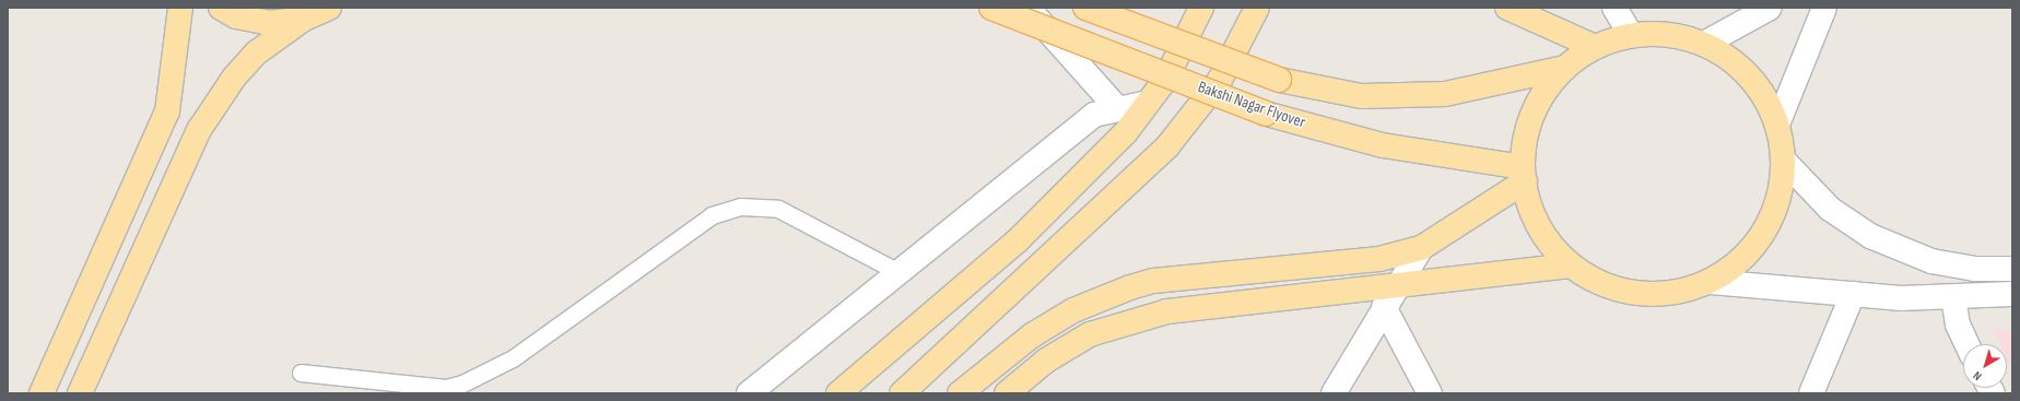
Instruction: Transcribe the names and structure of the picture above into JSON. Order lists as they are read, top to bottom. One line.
{"streets":{"main road":["Bakshi Nagar Flyover"]},"north":"bottom left"}
